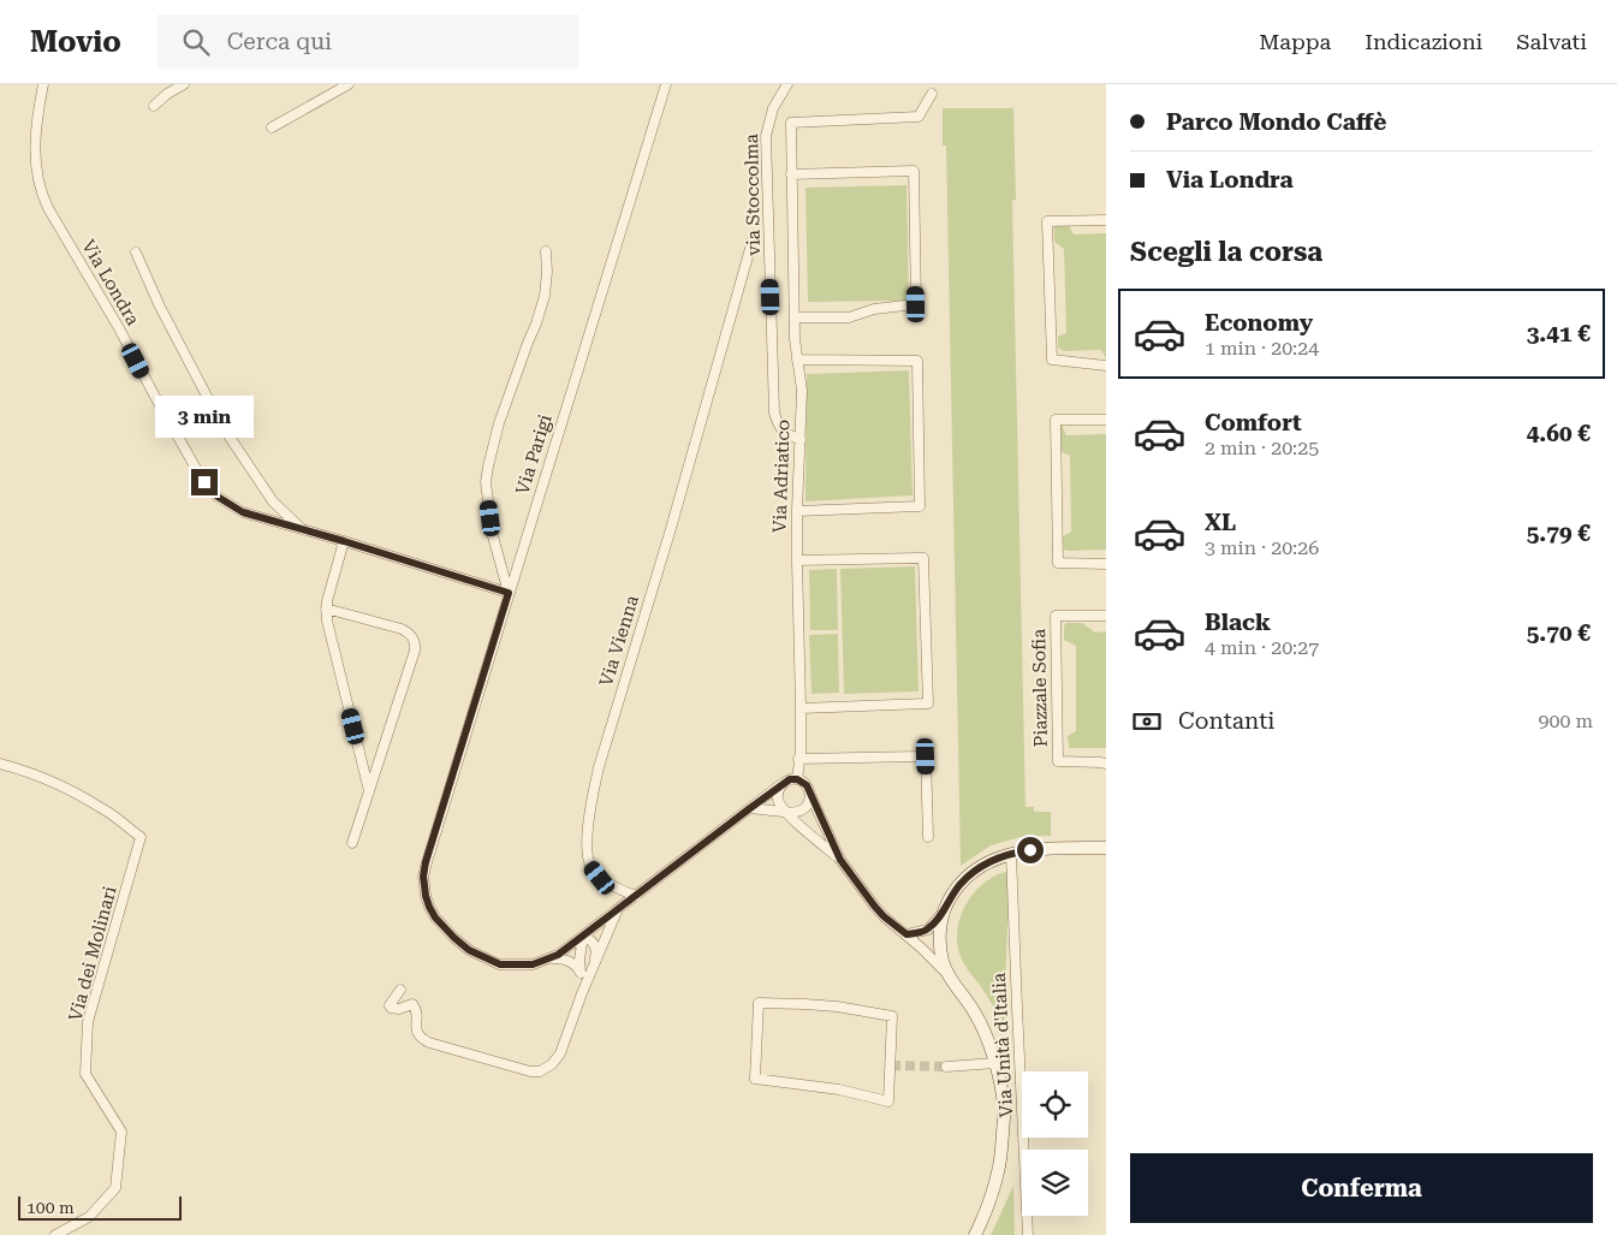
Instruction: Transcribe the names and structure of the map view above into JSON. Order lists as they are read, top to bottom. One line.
{"streets":{"street":["via Stoccolma","Via Londra","Via Parigi","Via Adriatico","Via Vienna","Piazzale Sofia","Via dei Molinari","Via Unità d'Italia"]},"crossings":[["via Stoccolma","Via Adriatico"],["Via Londra","Via Parigi"],["Via Parigi","Via Vienna"]],"scale_bar":"100 m","page":{"header":"Movio","search":"Cerca qui","nav":["Mappa","Indicazioni","Salvati"],"banner":["Parco Mondo Caffè","Via Londra"],"heading":"Scegli la corsa","list":[{"name":"Economy","note":"1 min · 20:24","value":"3.41 €"},{"name":"Comfort","note":"2 min · 20:25","value":"4.60 €"},{"name":"XL","note":"3 min · 20:26","value":"5.79 €"},{"name":"Black","note":"4 min · 20:27","value":"5.70 €"}],"bubble":"3 min","pay":["Contanti","900 m"],"buttons":"Conferma","scale":"100 m"}}
